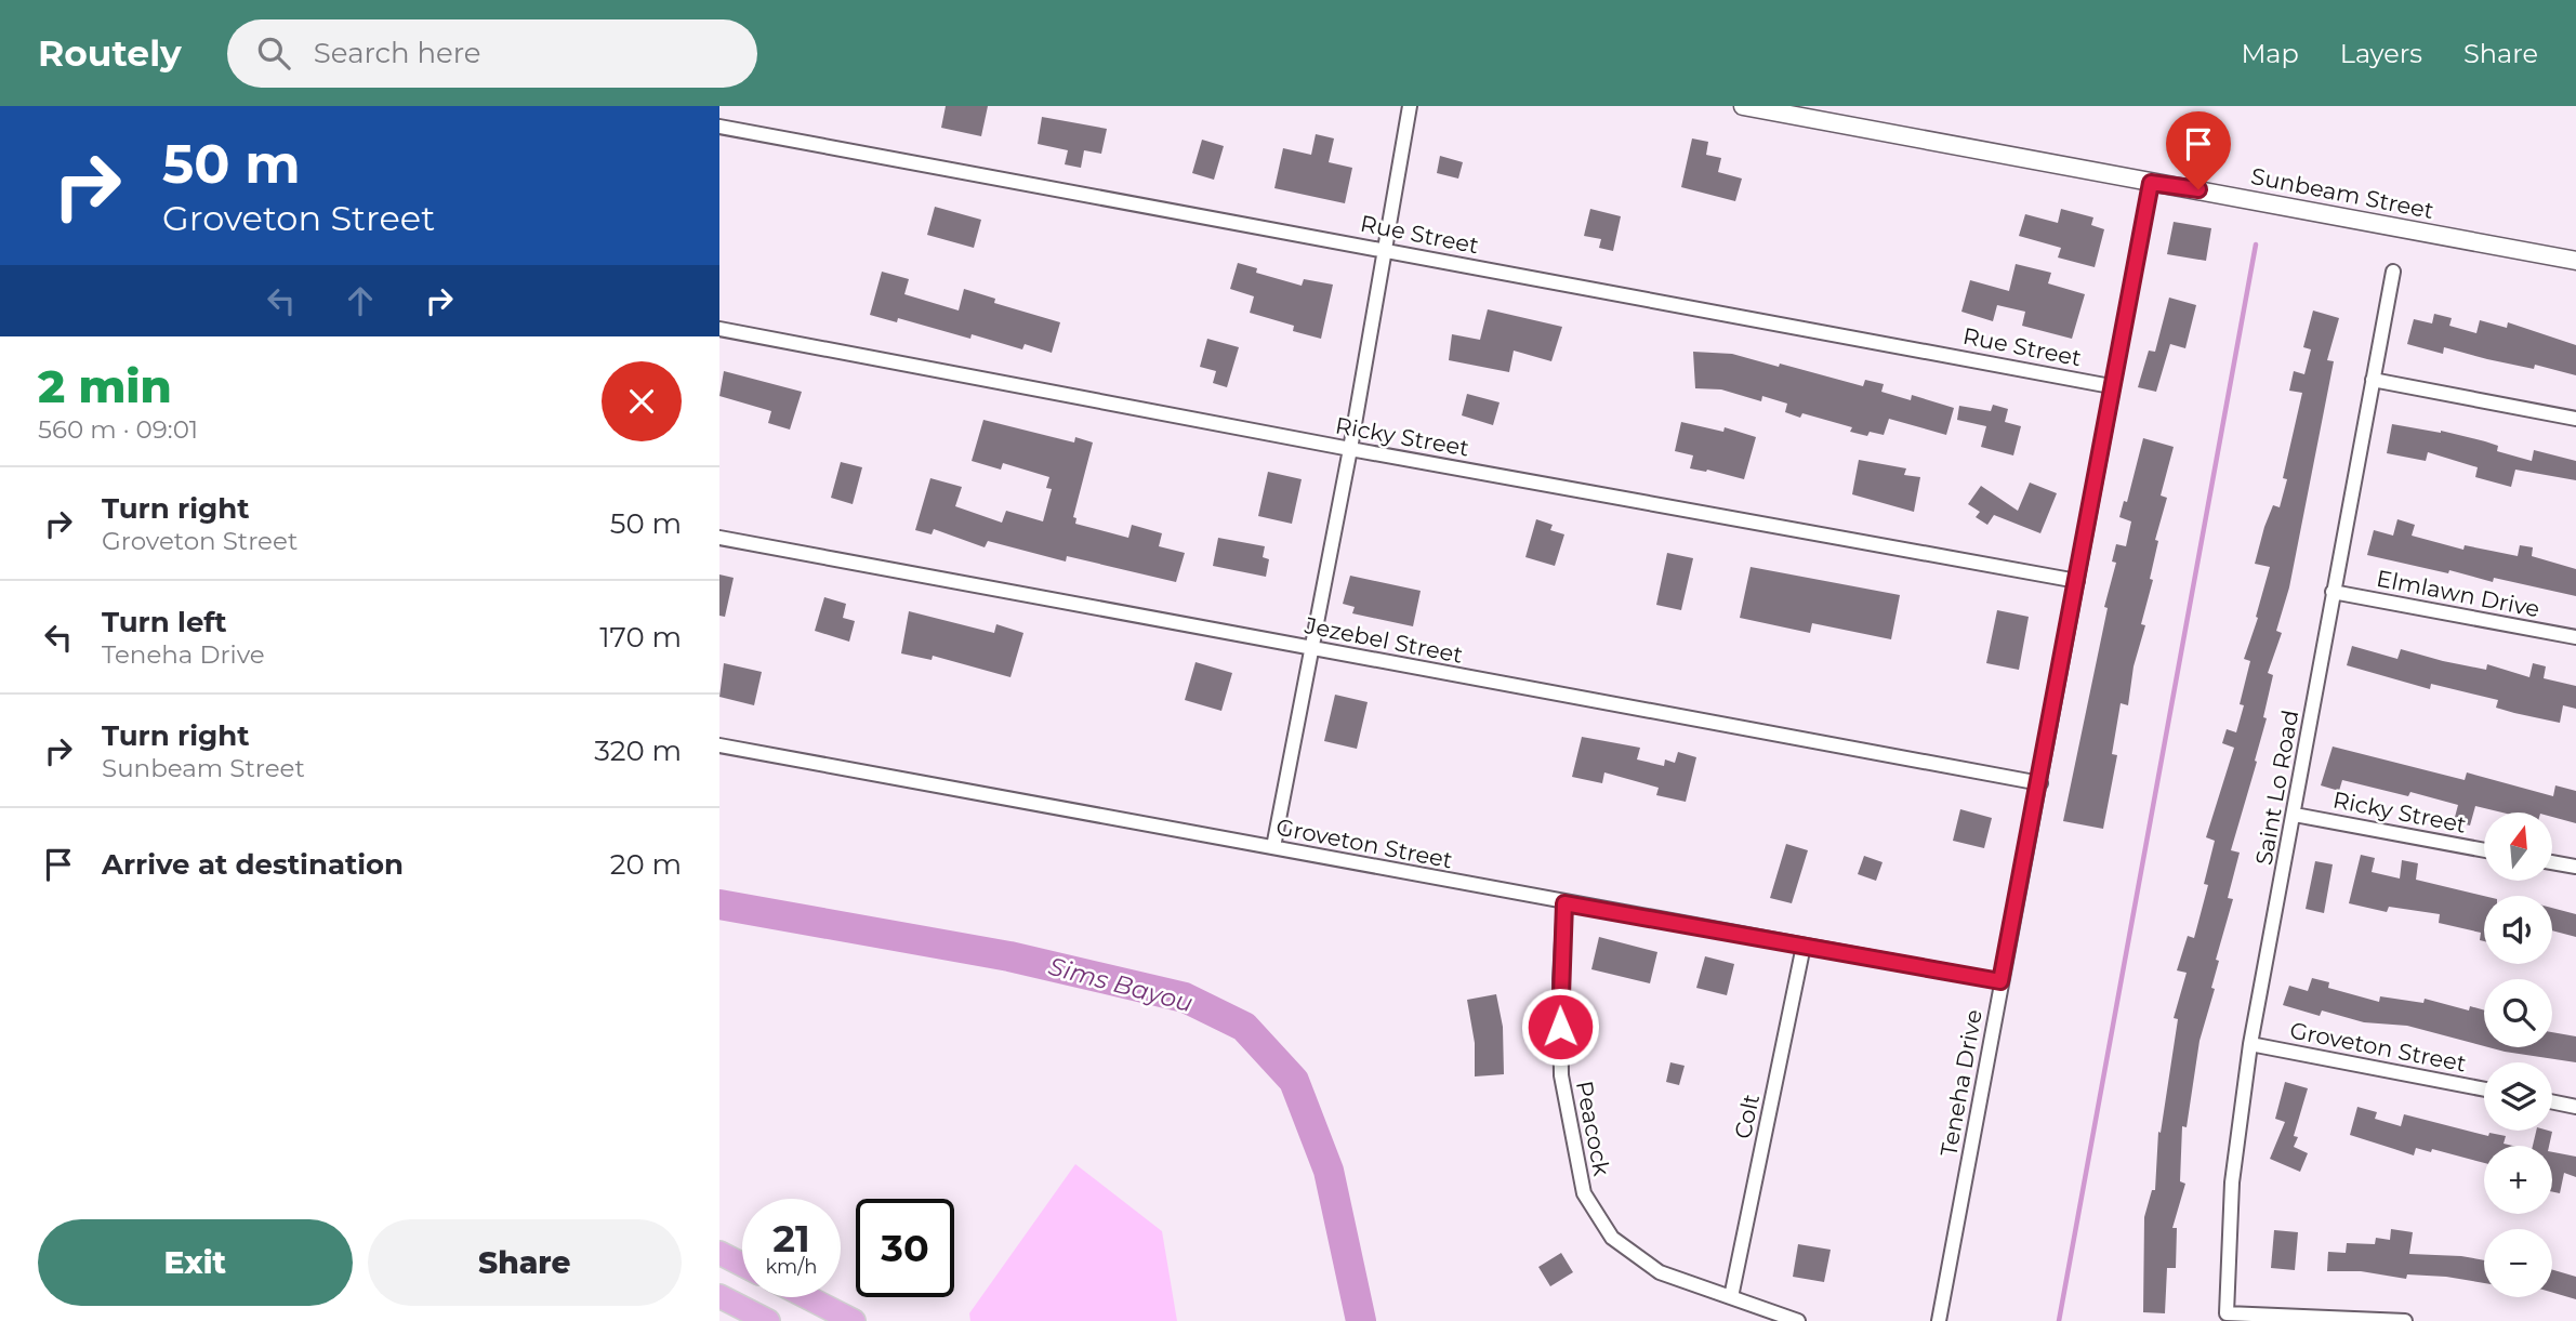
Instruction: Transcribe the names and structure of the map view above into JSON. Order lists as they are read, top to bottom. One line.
{"streets":{"street":["Sunbeam Street","Rue Street","Ricky Street","Elmlawn Drive","Jezebel Street","Saint Lo Road","Groveton Street","Teneha Drive","Colt","Peacock"]},"crossings":[["Sunbeam Street","Teneha Drive"],["Rue Street","Teneha Drive"],["Ricky Street","Saint Lo Road"],["Ricky Street","Teneha Drive"],["Elmlawn Drive","Saint Lo Road"],["Jezebel Street","Teneha Drive"],["Saint Lo Road","Groveton Street"],["Groveton Street","Teneha Drive"],["Groveton Street","Colt"],["Groveton Street","Peacock"],["Colt","Peacock"]],"water":["Sims Bayou"],"north":"top","page":{"header":"Routely","search":"Search here","nav":["Map","Layers","Share"],"turn":["50 m","Groveton Street"],"heading":["2 min","560 m · 09:01"],"list":[{"name":"Turn right","note":"Groveton Street","value":"50 m"},{"name":"Turn left","note":"Teneha Drive","value":"170 m"},{"name":"Turn right","note":"Sunbeam Street","value":"320 m"},{"name":"Arrive at destination","value":"20 m"}],"map_buttons":["+","−"],"speed":"21 km/h","limit":"30","buttons":["Exit","Share"]}}
